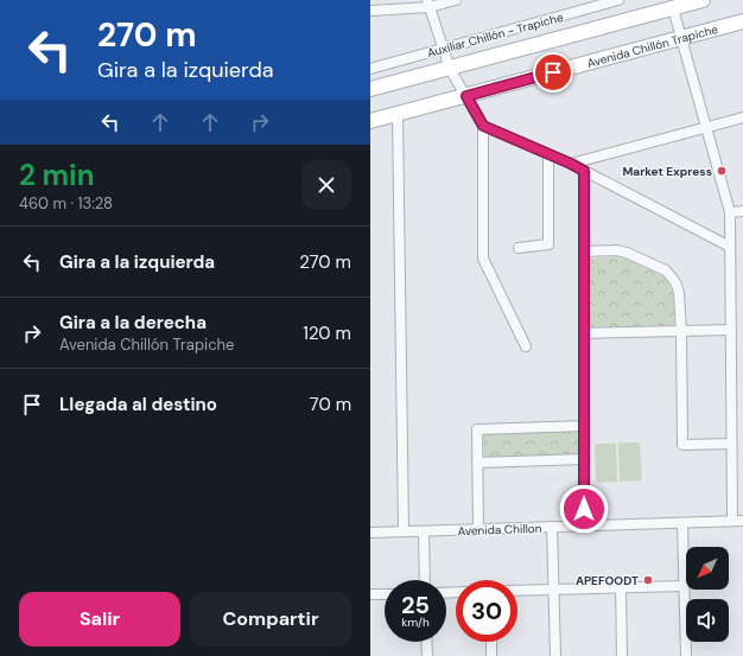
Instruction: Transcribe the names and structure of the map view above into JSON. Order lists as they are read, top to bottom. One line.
{"streets":{"main road":["Avenida Chillón Trapiche"],"street":["Auxiliar Chillón - Trapiche","Avenida Chillon"]},"places":["Market Express","APEFOODT"],"north":"bottom left","page":{"turn":["270 m","Gira a la izquierda"],"heading":["2 min","460 m · 13:28"],"list":[{"name":"Gira a la izquierda","value":"270 m"},{"name":"Gira a la derecha","note":"Avenida Chillón Trapiche","value":"120 m"},{"name":"Llegada al destino","value":"70 m"}],"speed":"25 km/h","limit":"30","buttons":["Salir","Compartir"]}}
